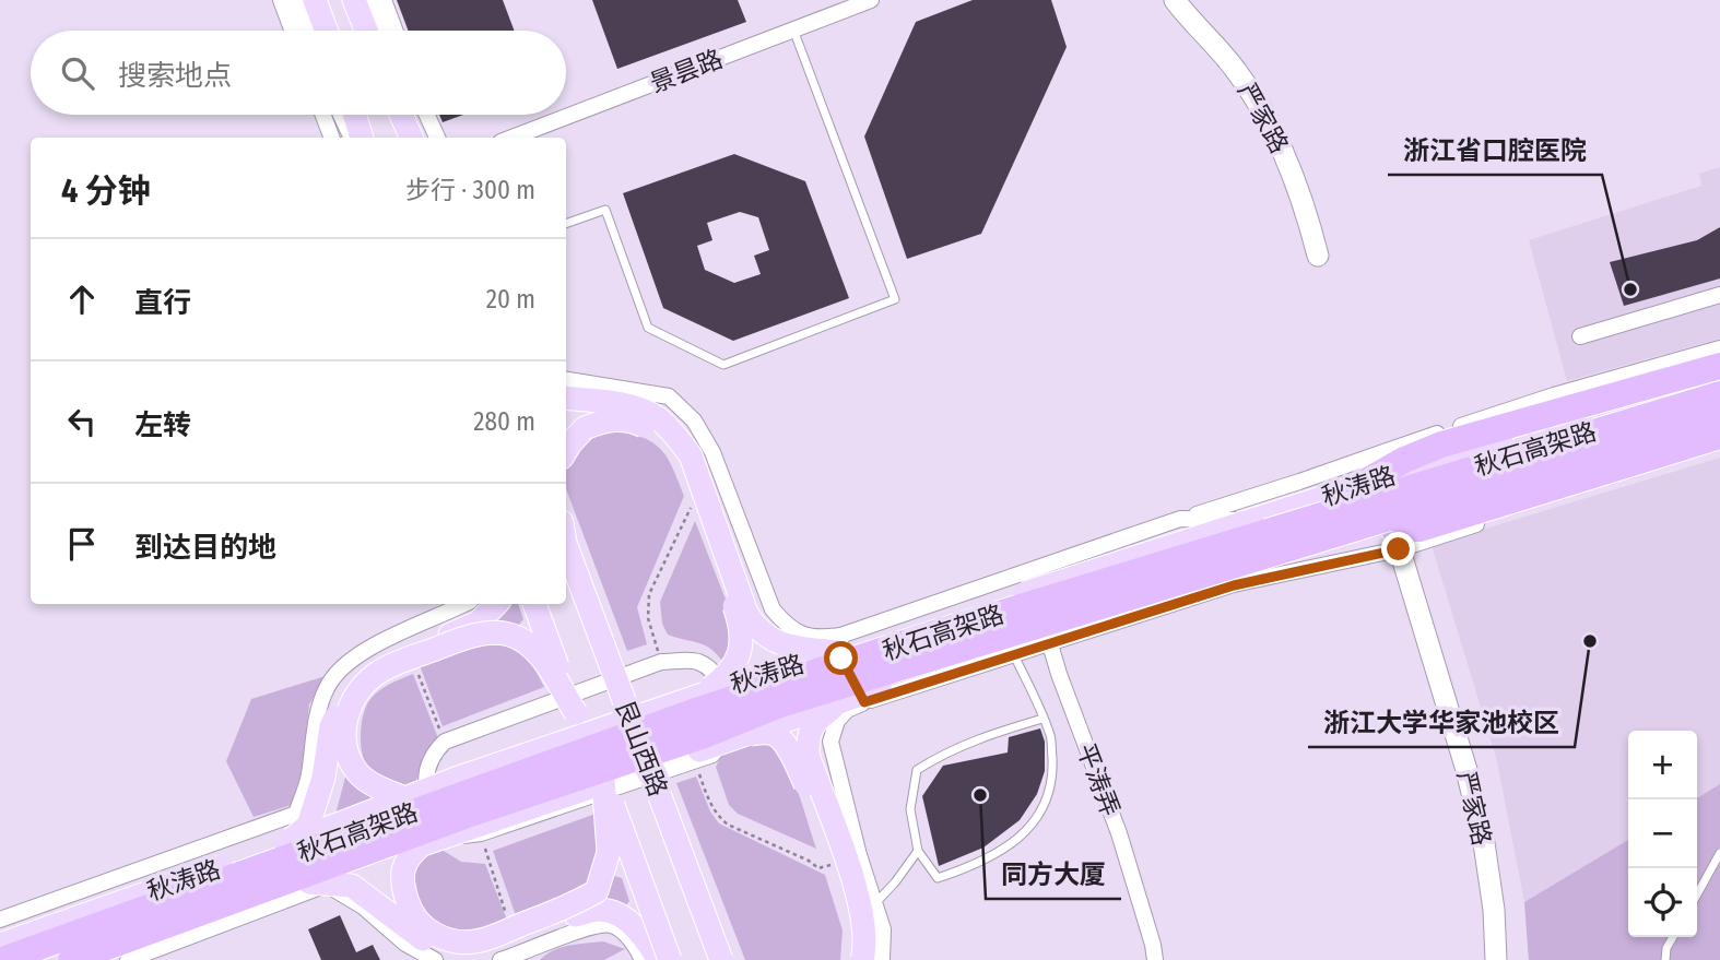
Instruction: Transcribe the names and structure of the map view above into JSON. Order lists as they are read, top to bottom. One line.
{"streets":{"highway":["秋石高架路"],"main road":["秋涛路","艮山西路"],"street":["景昙路","严家路","平涛弄"]},"crossings":[["严家路","秋涛路"]],"places":["浙江省口腔医院","浙江大学华家池校区","同方大厦"],"page":{"search":"搜索地点","heading":["4 分钟","步行 · 300 m"],"list":[["直行","20 m"],["左转","280 m"],"到达目的地"],"map_buttons":["+","−"]}}
